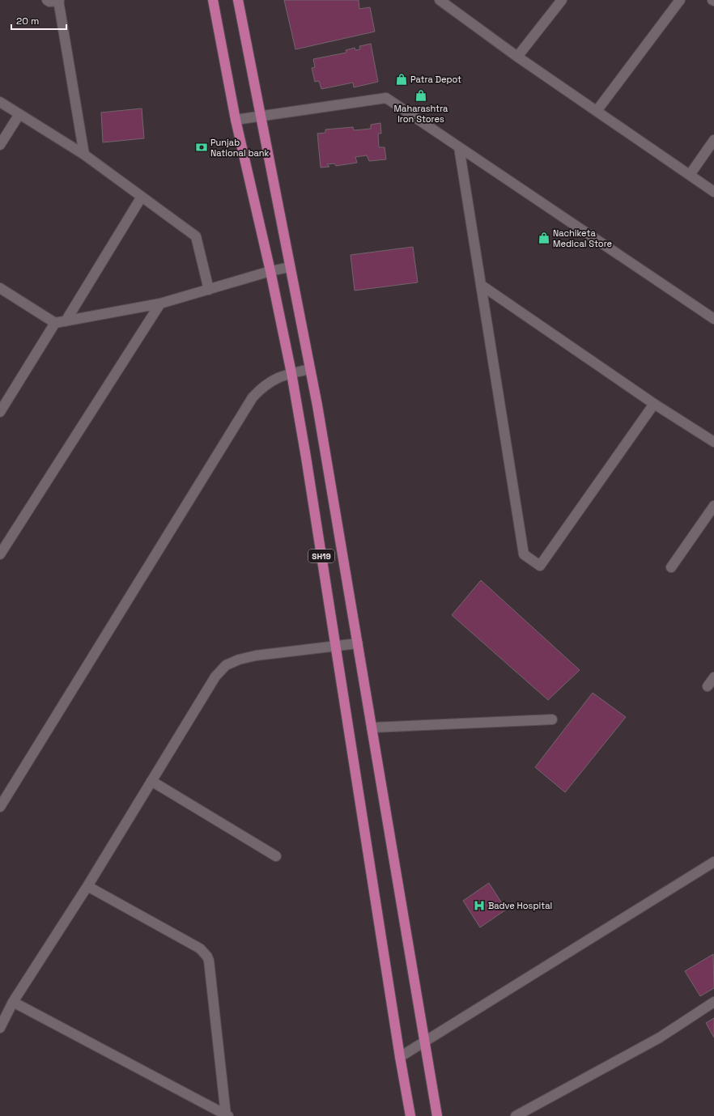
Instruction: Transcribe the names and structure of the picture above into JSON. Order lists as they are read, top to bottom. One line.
{"streets":{"main road":["SH19"]},"places":{"shop":["Patra Depot","Maharashtra Iron Stores","Nachiketa Medical Store"],"bank":["Punjab National bank"],"hospital":["Badve Hospital"]},"scale_bar":"20 m"}
